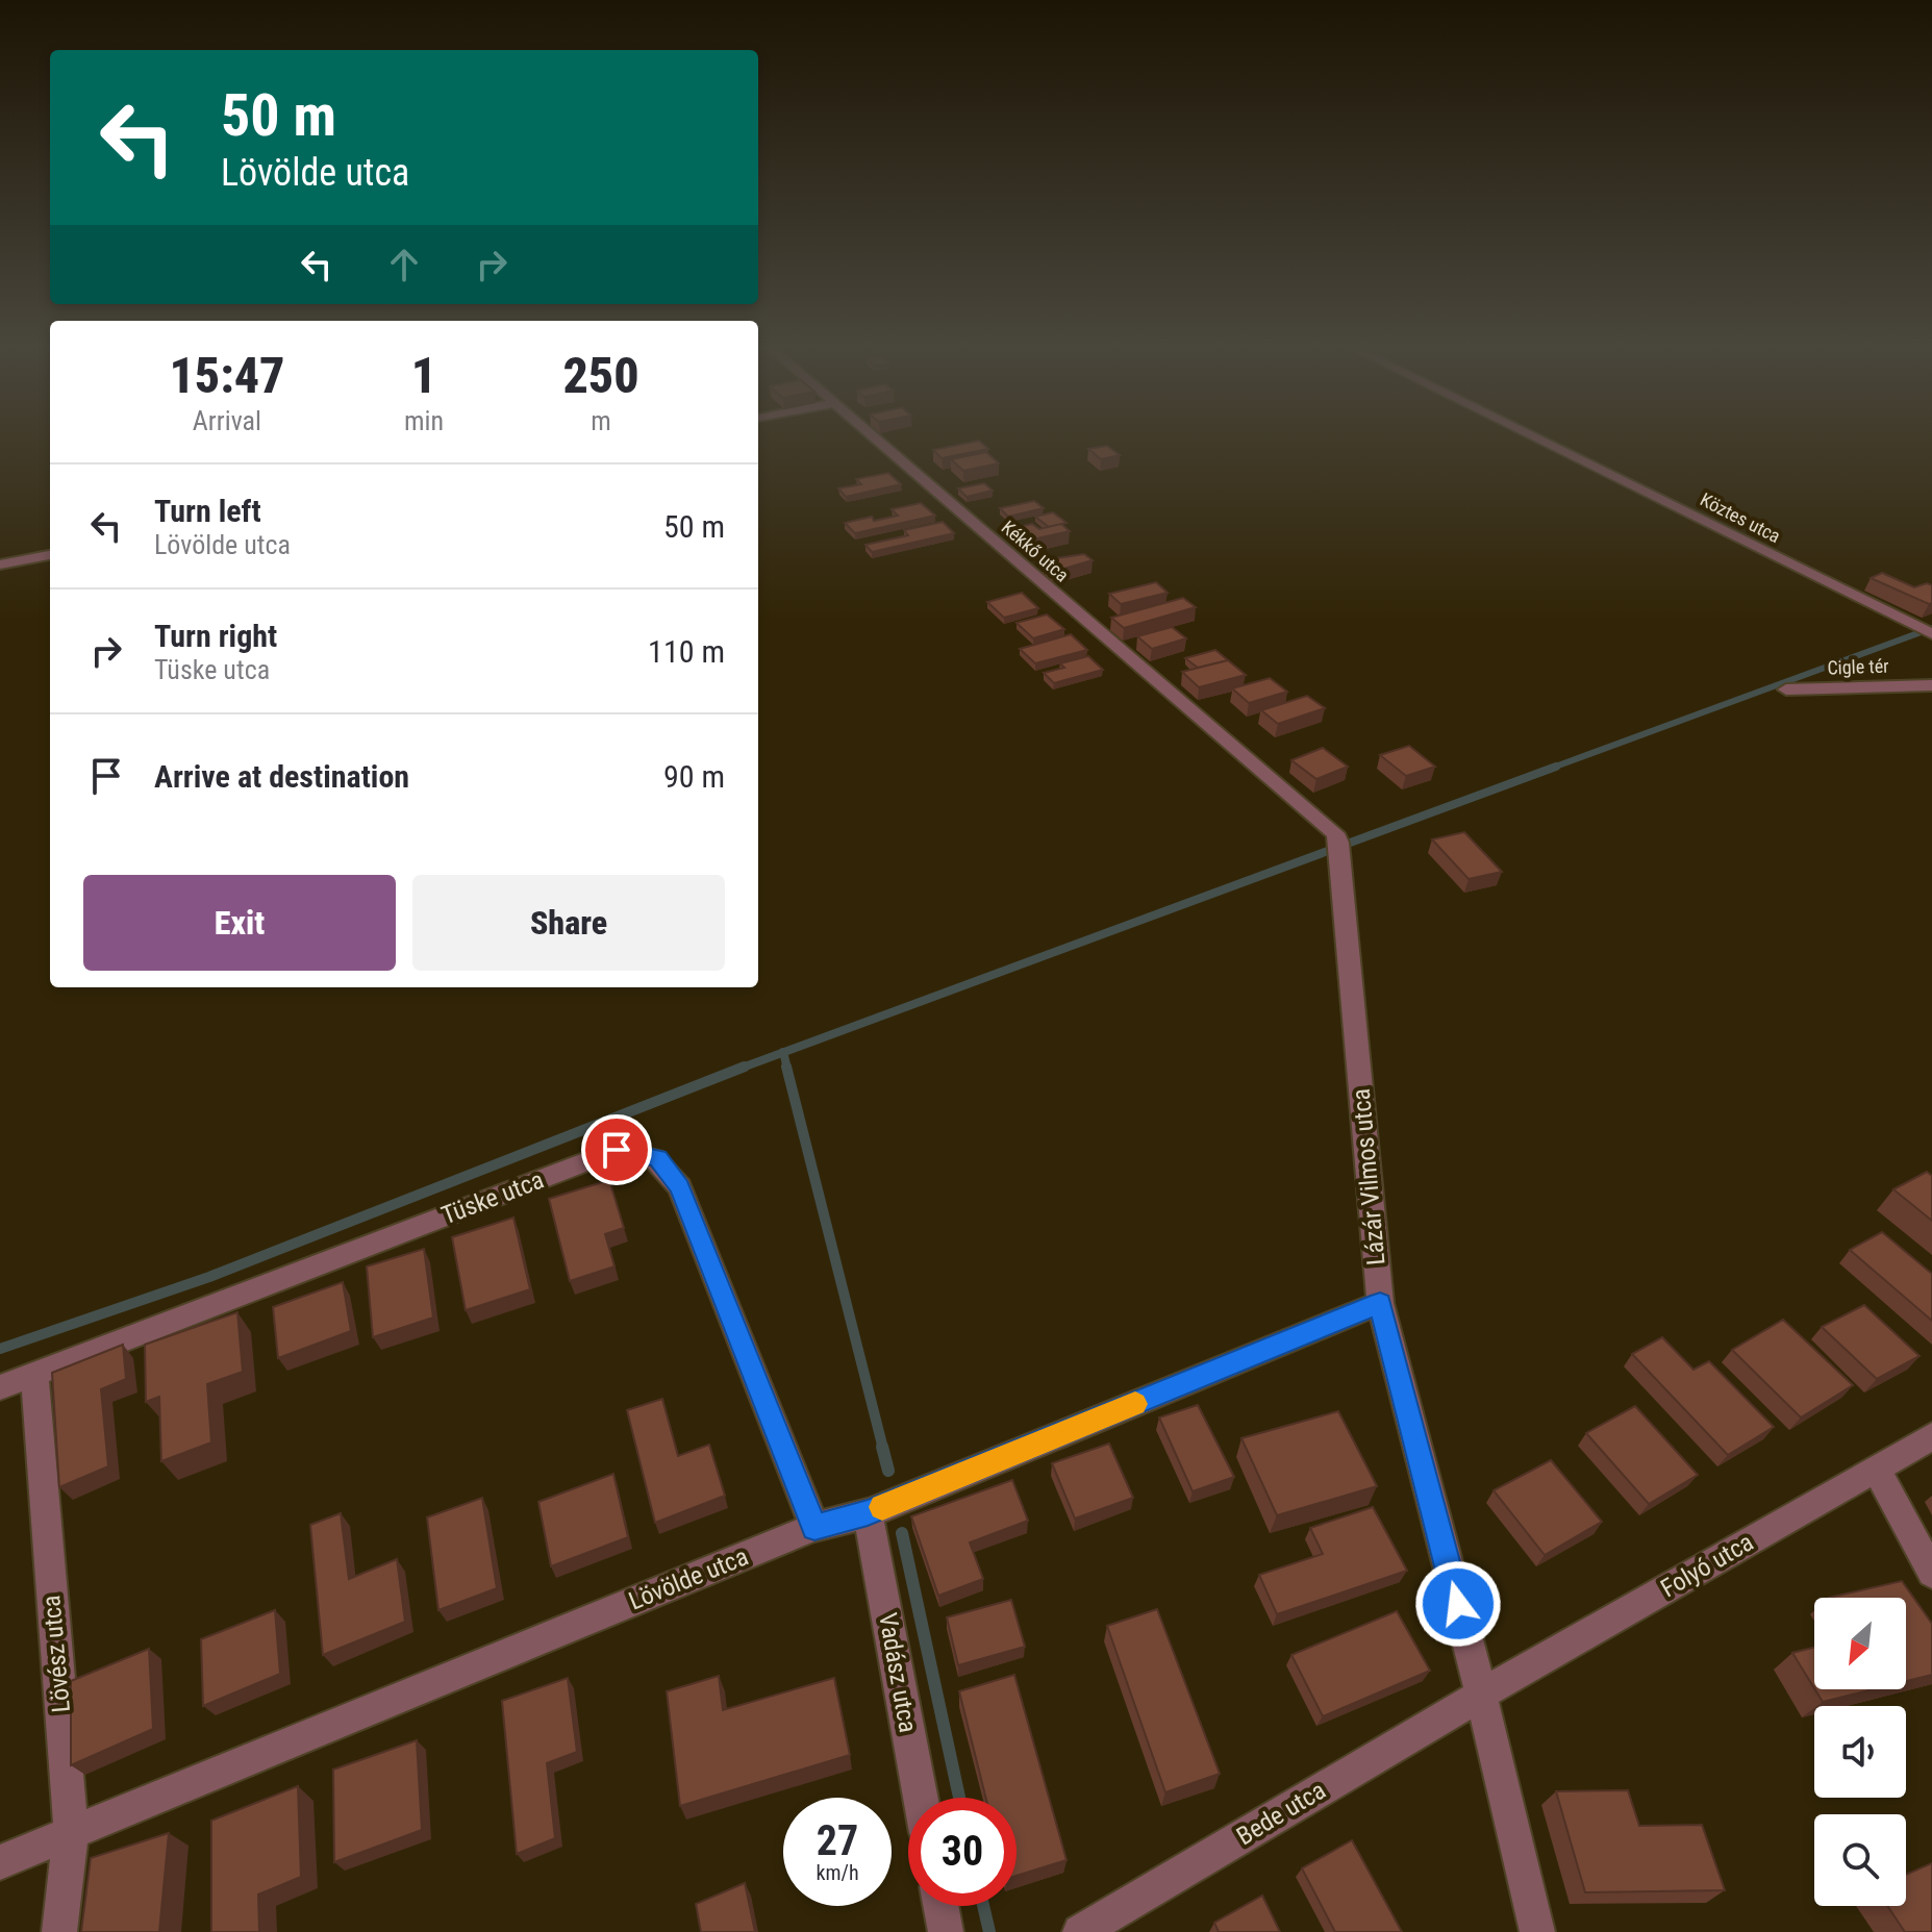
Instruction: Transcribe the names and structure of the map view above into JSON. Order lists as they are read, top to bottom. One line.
{"streets":{"street":["Köztes utca","Kékkő utca","Cigle tér","Lázár Vilmos utca","Tüske utca","Folyó utca","Lövölde utca","Lövész utca","Vadász utca","Bede utca"]},"crossings":[["Kékkő utca","Lázár Vilmos utca"],["Lázár Vilmos utca","Folyó utca"],["Lázár Vilmos utca","Lövölde utca"],["Lázár Vilmos utca","Bede utca"],["Tüske utca","Lövölde utca"],["Tüske utca","Lövész utca"],["Folyó utca","Bede utca"],["Lövölde utca","Lövész utca"],["Lövölde utca","Vadász utca"]],"north":"bottom left","page":{"turn":["50 m","Lövölde utca"],"eta":["15:47","Arrival","1","min","250","m"],"list":[{"name":"Turn left","note":"Lövölde utca","value":"50 m"},{"name":"Turn right","note":"Tüske utca","value":"110 m"},{"name":"Arrive at destination","value":"90 m"}],"buttons":["Exit","Share"],"speed":"27 km/h","limit":"30"}}
